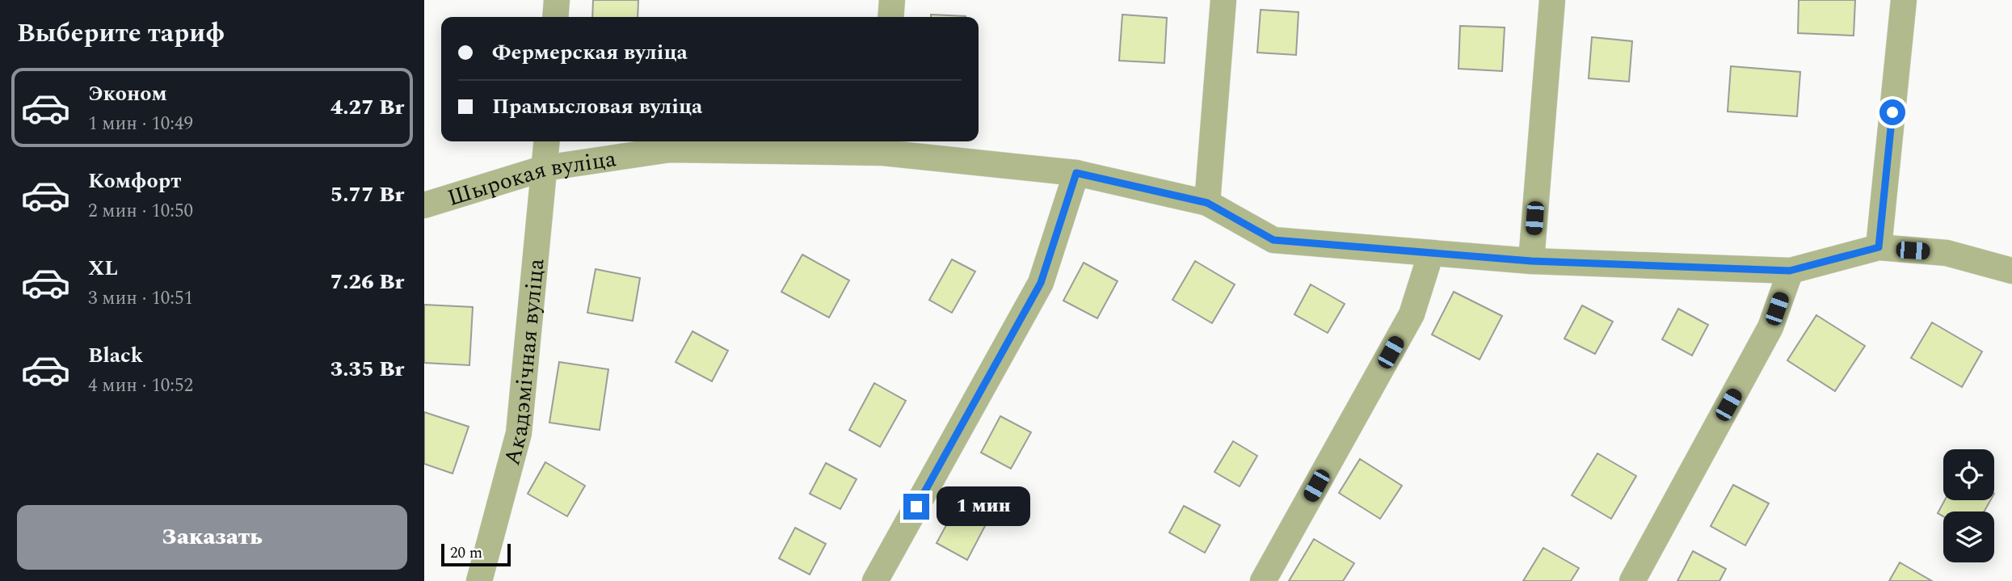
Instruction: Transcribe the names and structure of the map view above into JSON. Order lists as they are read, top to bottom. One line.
{"streets":{"street":["Шырокая вуліца","Акадэмічная вуліца"]},"crossings":[["Шырокая вуліца","Акадэмічная вуліца"]],"scale_bar":"20 m","page":{"heading":"Выберите тариф","banner":["Фермерская вуліца","Прамысловая вуліца"],"list":[{"name":"Эконом","note":"1 мин · 10:49","value":"4.27 Br"},{"name":"Комфорт","note":"2 мин · 10:50","value":"5.77 Br"},{"name":"XL","note":"3 мин · 10:51","value":"7.26 Br"},{"name":"Black","note":"4 мин · 10:52","value":"3.35 Br"}],"bubble":"1 мин","buttons":"Заказать","scale":"20 m"}}
